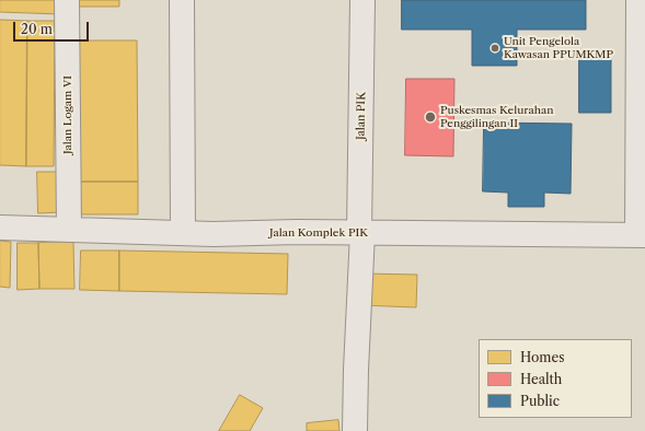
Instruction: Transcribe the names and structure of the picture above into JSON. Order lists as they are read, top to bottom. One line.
{"streets":{"street":["Jalan Logam VI","Jalan PIK","Jalan Komplek PIK"]},"crossings":[["Jalan Logam VI","Jalan Komplek PIK"],["Jalan PIK","Jalan Komplek PIK"]],"places":["Unit Pengelola Kawasan PPUMKMP","Puskesmas Kelurahan Penggilingan II"],"legend":["Homes","Health","Public"],"scale_bar":"20 m"}
